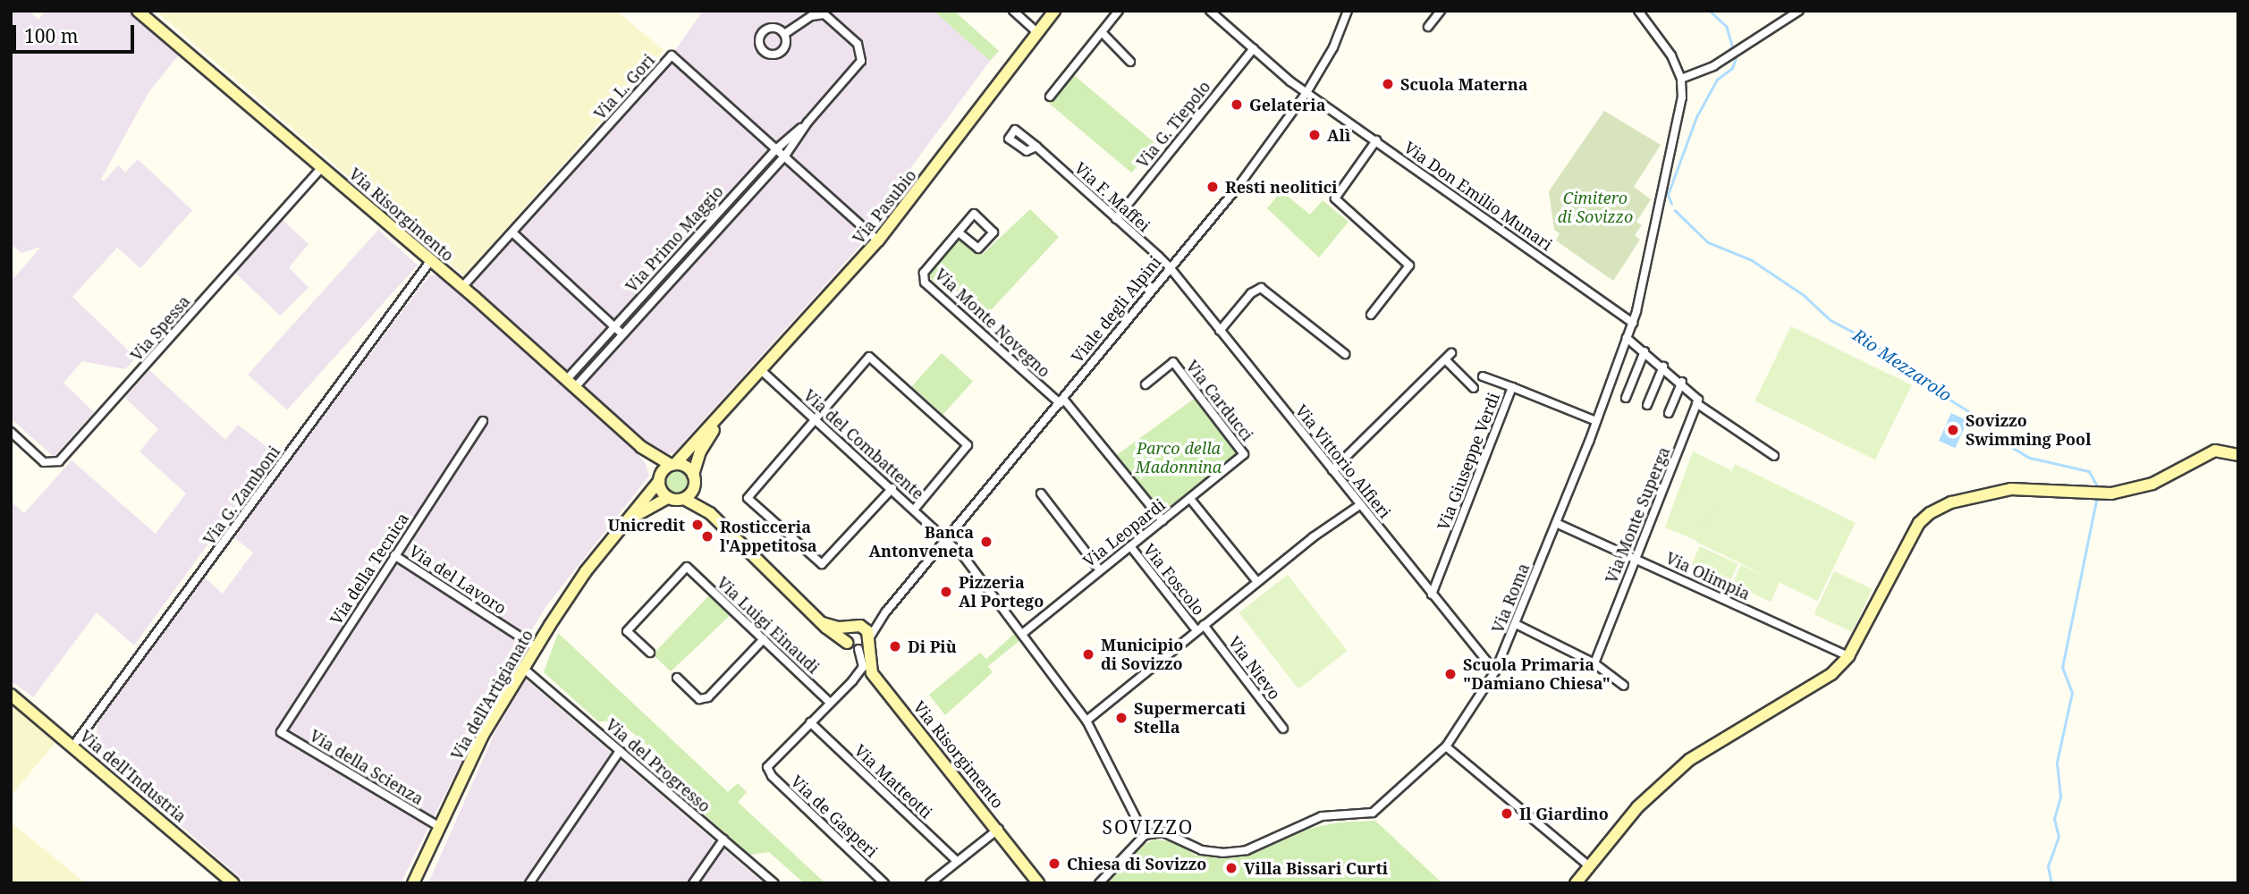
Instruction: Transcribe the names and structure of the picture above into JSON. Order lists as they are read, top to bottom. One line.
{"streets":{"street":["Via L. Gori","Via G. Tiepolo","Via Don Emilio Munari","Via F. Maffei","Via Pasubio","Via Risorgimento","Via Primo Maggio","Viale degli Alpini","Via Monte Novegno","Via Spessa","Via Carducci","Via del Combattente","Via Vittorio Alfieri","Via Giuseppe Verdi","Via G. Zamboni","Via Monte Superga","Via Leopardi","Via della Tecnica","Via Olimpia","Via del Lavoro","Via Foscolo","Via Roma","Via Luigi Einaudi","Via Nievo","Via dell'Artigianato","Via del Progresso","Via della Scienza","Via dell'Industria","Via Matteotti","Via de Gasperi"]},"crossings":[["Via L. Gori","Via Pasubio"],["Via L. Gori","Via Risorgimento"],["Via L. Gori","Via Primo Maggio"],["Via G. Tiepolo","Via Don Emilio Munari"],["Via G. Tiepolo","Via F. Maffei"],["Via Don Emilio Munari","Viale degli Alpini"],["Via Don Emilio Munari","Via Roma"],["Via F. Maffei","Viale degli Alpini"],["Via F. Maffei","Via Vittorio Alfieri"],["Via Pasubio","Via del Combattente"],["Via Pasubio","Via dell'Artigianato"],["Via Risorgimento","Via Primo Maggio"],["Via Risorgimento","Viale degli Alpini"],["Via Risorgimento","Via Spessa"],["Via Risorgimento","Via G. Zamboni"],["Viale degli Alpini","Via Monte Novegno"],["Viale degli Alpini","Via del Combattente"],["Viale degli Alpini","Via Vittorio Alfieri"],["Via Monte Novegno","Via Leopardi"],["Via Carducci","Via Leopardi"],["Via del Combattente","Via Leopardi"],["Via del Combattente","Via Roma"],["Via Vittorio Alfieri","Via Giuseppe Verdi"],["Via Vittorio Alfieri","Via Roma"],["Via Giuseppe Verdi","Via Roma"],["Via G. Zamboni","Via dell'Industria"],["Via Monte Superga","Via Olimpia"],["Via Leopardi","Via Foscolo"],["Via della Tecnica","Via del Lavoro"],["Via della Tecnica","Via della Scienza"],["Via Olimpia","Via Roma"],["Via del Lavoro","Via dell'Artigianato"],["Via dell'Artigianato","Via del Progresso"],["Via dell'Artigianato","Via della Scienza"],["Via Matteotti","Via de Gasperi"]],"districts":["SOVIZZO"],"water":["Rio Mezzarolo"],"parks":["Cimitero di Sovizzo","Parco della Madonnina"],"places":["Scuola Materna","Gelateria","Alì","Resti neolitici","Sovizzo Swimming Pool","Unicredit","Rosticceria l'Appetitosa","Banca Antonveneta","Pizzeria Al Portego","Di Più","Municipio di Sovizzo","Scuola Primaria \"Damiano Chiesa\"","Supermercati Stella","Il Giardino","Chiesa di Sovizzo","Villa Bissari Curti"],"scale_bar":"100 m"}
